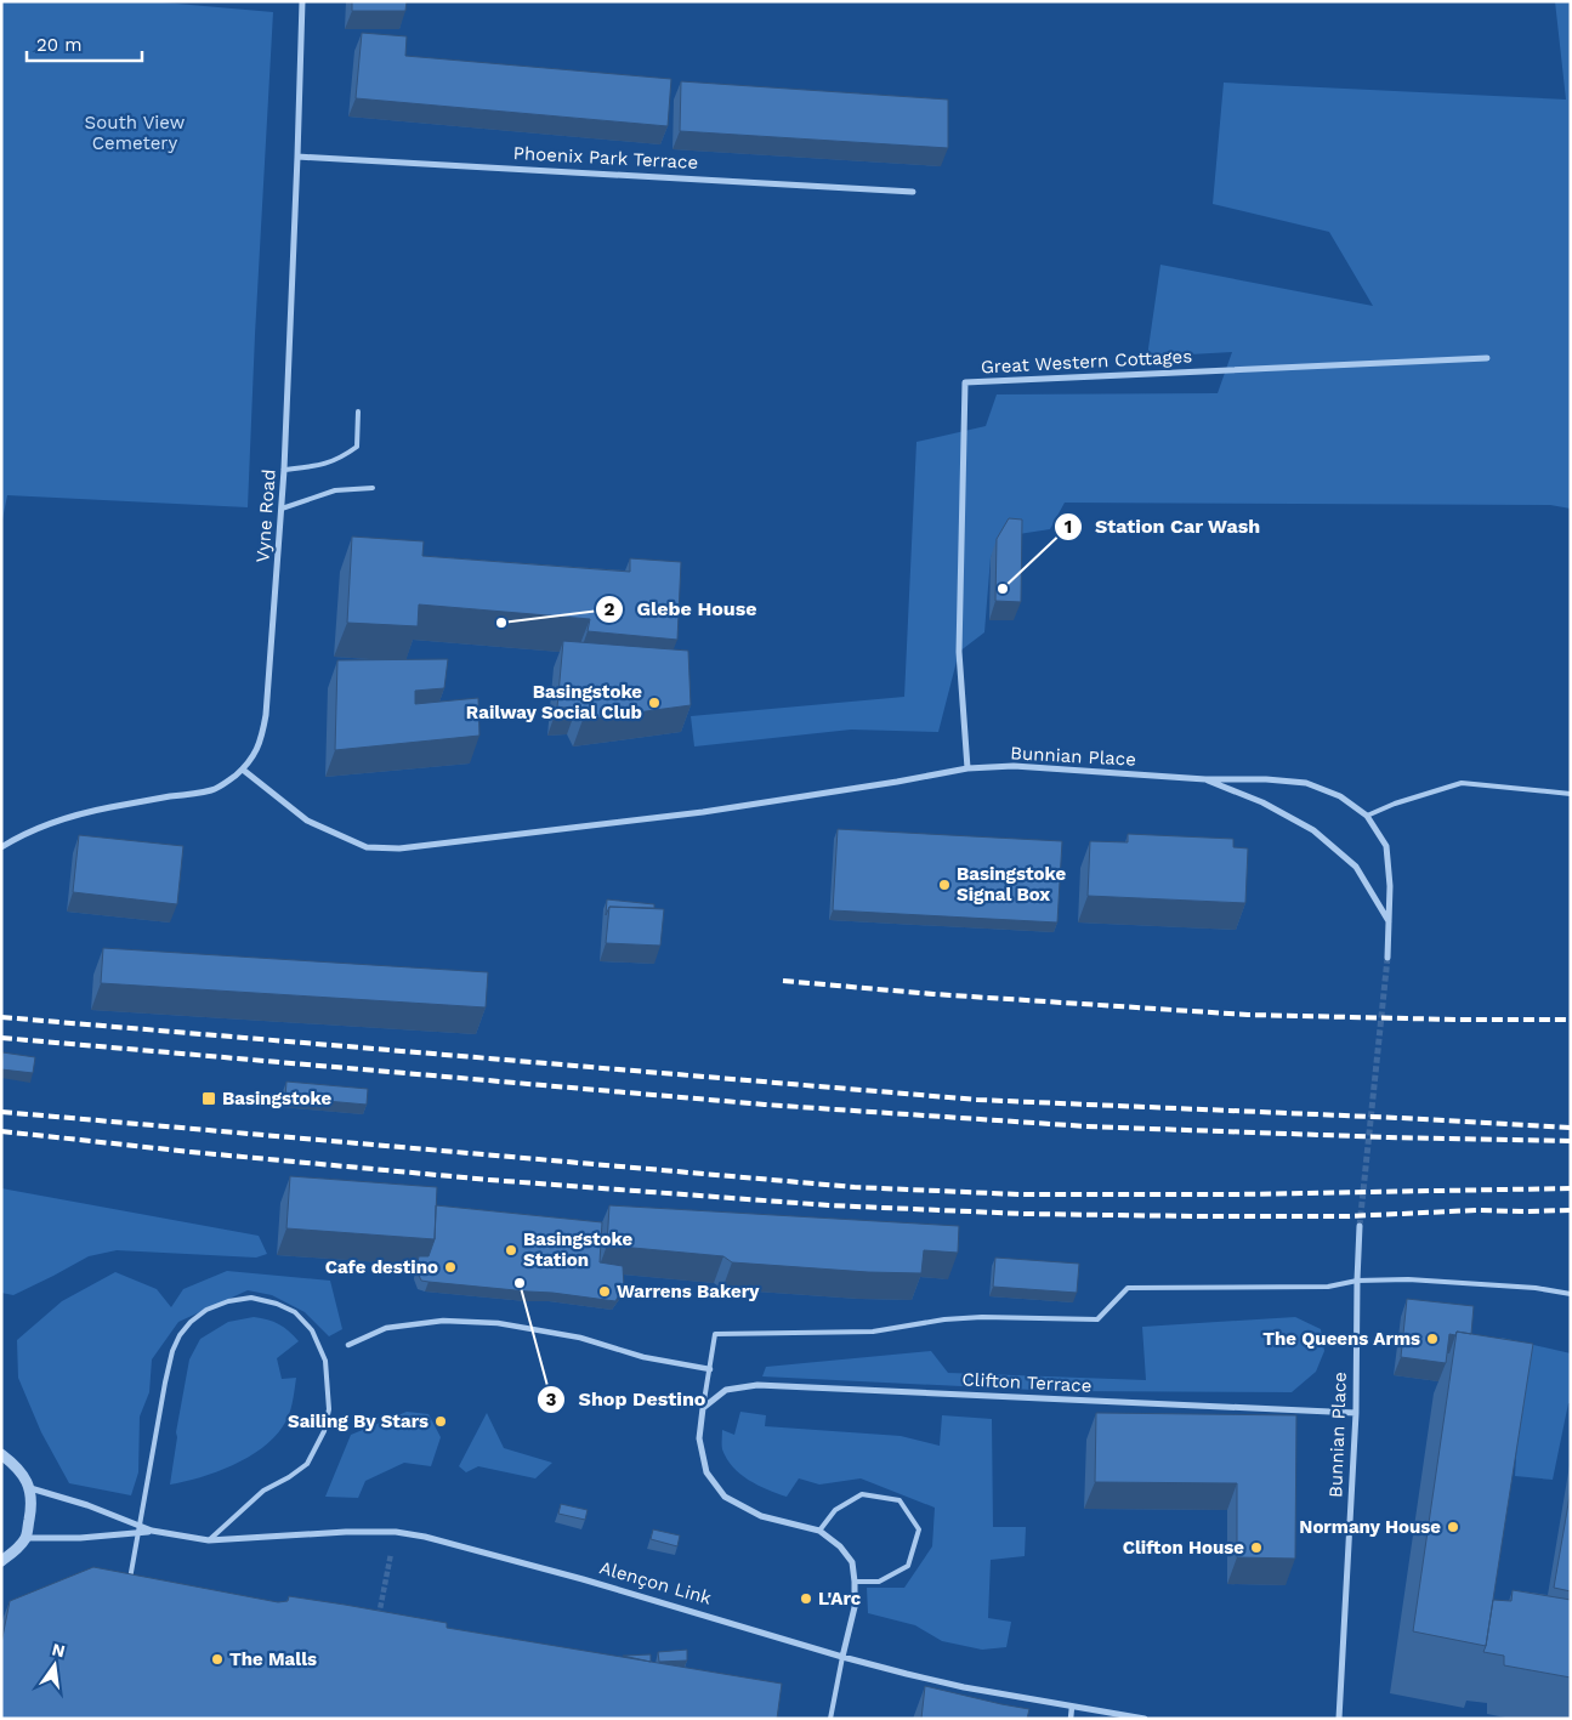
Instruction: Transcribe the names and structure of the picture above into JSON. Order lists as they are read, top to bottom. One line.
{"streets":{"street":["Phoenix Park Terrace","Great Western Cottages","Vyne Road","Bunnian Place","Clifton Terrace","Alençon Link"]},"crossings":[["Phoenix Park Terrace","Vyne Road"],["Great Western Cottages","Bunnian Place"],["Vyne Road","Bunnian Place"],["Bunnian Place","Clifton Terrace"]],"parks":["South View Cemetery"],"places":{"other":["Station Car Wash","Glebe House","Basingstoke Railway Social Club","Basingstoke Signal Box","Basingstoke Station","Cafe destino","Shop Destino","Warrens Bakery","The Queens Arms","Sailing By Stars","Normany House","Clifton House","L'Arc","The Malls"],"transit":["Basingstoke"]},"scale_bar":"20 m","north":"top"}
